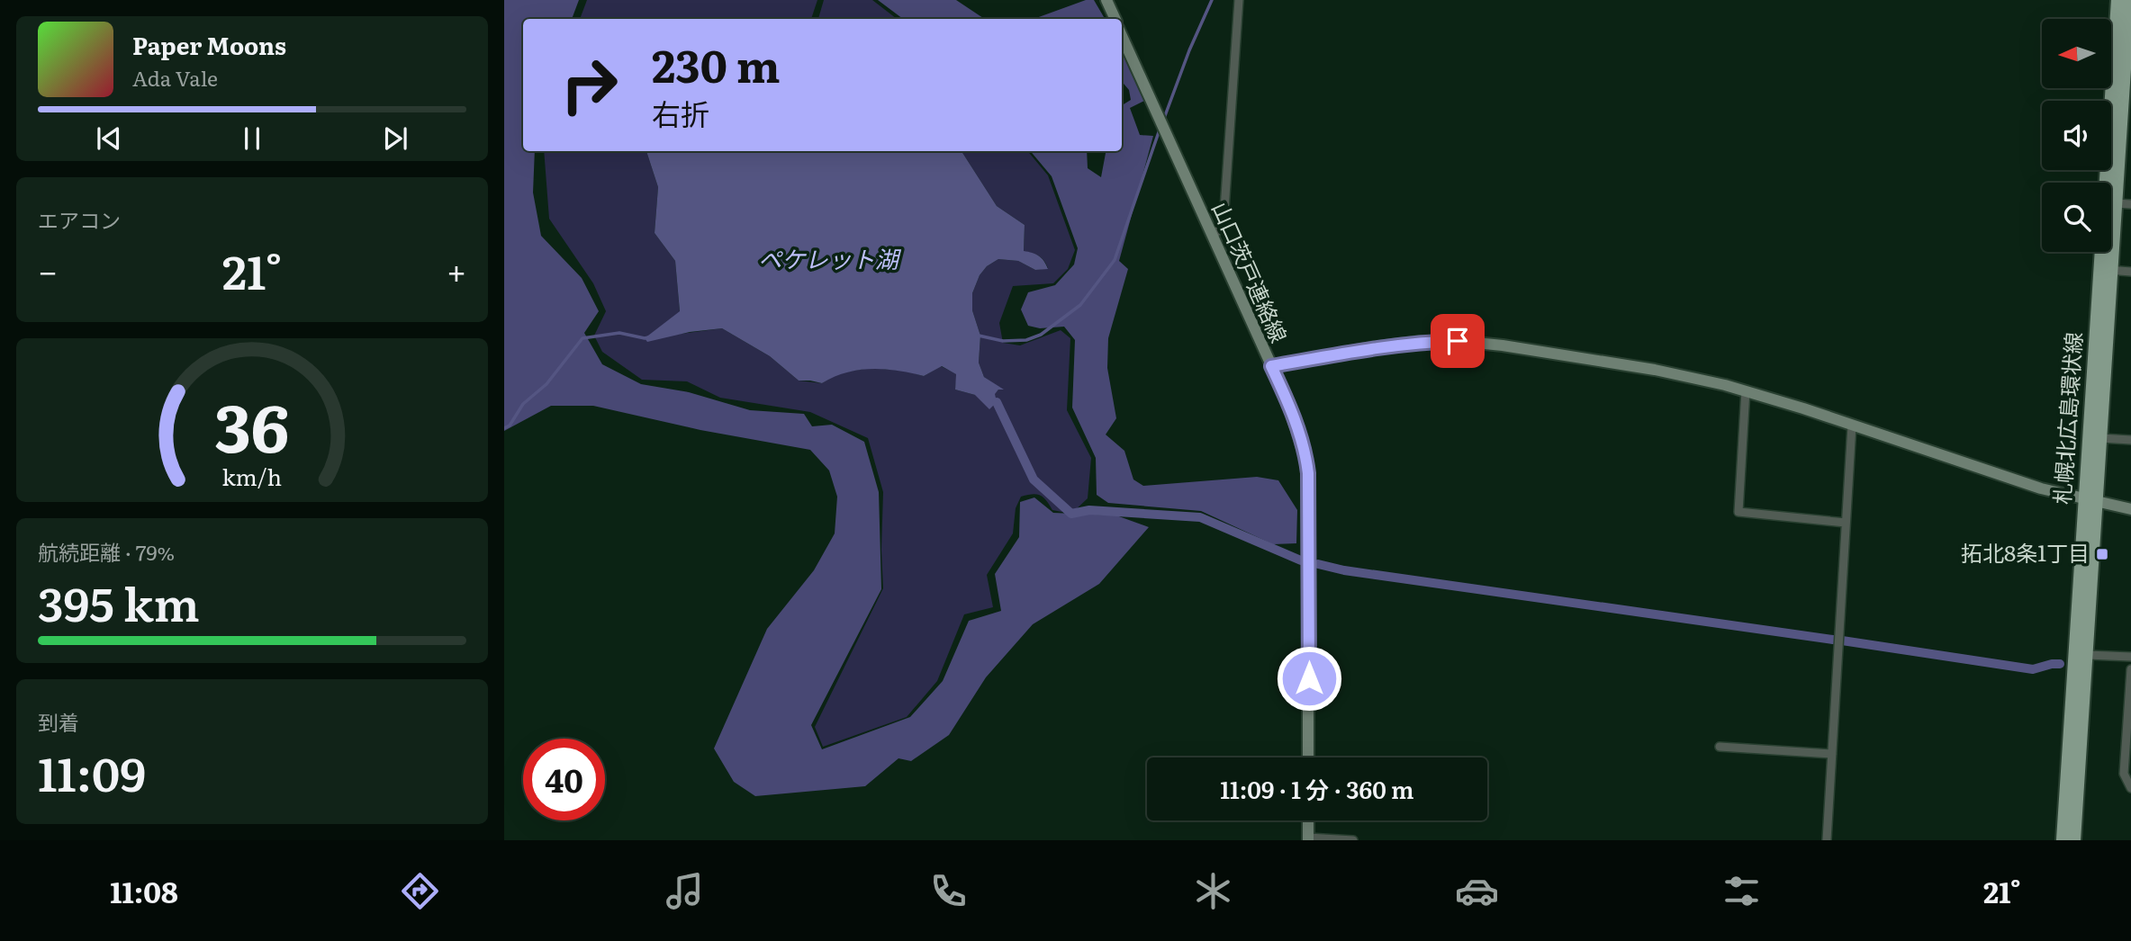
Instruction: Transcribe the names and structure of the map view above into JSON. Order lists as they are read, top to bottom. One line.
{"streets":{"main road":["札幌北広島環状線"],"street":["山口茨戸連絡線"]},"water":["ペケレット湖"],"places":{"transit":["拓北8条1丁目"]},"north":"left","page":{"turn":["230 m","右折"],"song":["Paper Moons","Ada Vale"],"tile":["エアコン",["航続距離 · 79%","395 km"],["到着","11:09"]],"heat":["−","21°","+"],"limit":"40","trip":"11:09 · 1 分 · 360 m","tabs":["11:08","21°"],"gauge":["36","km/h"]}}
